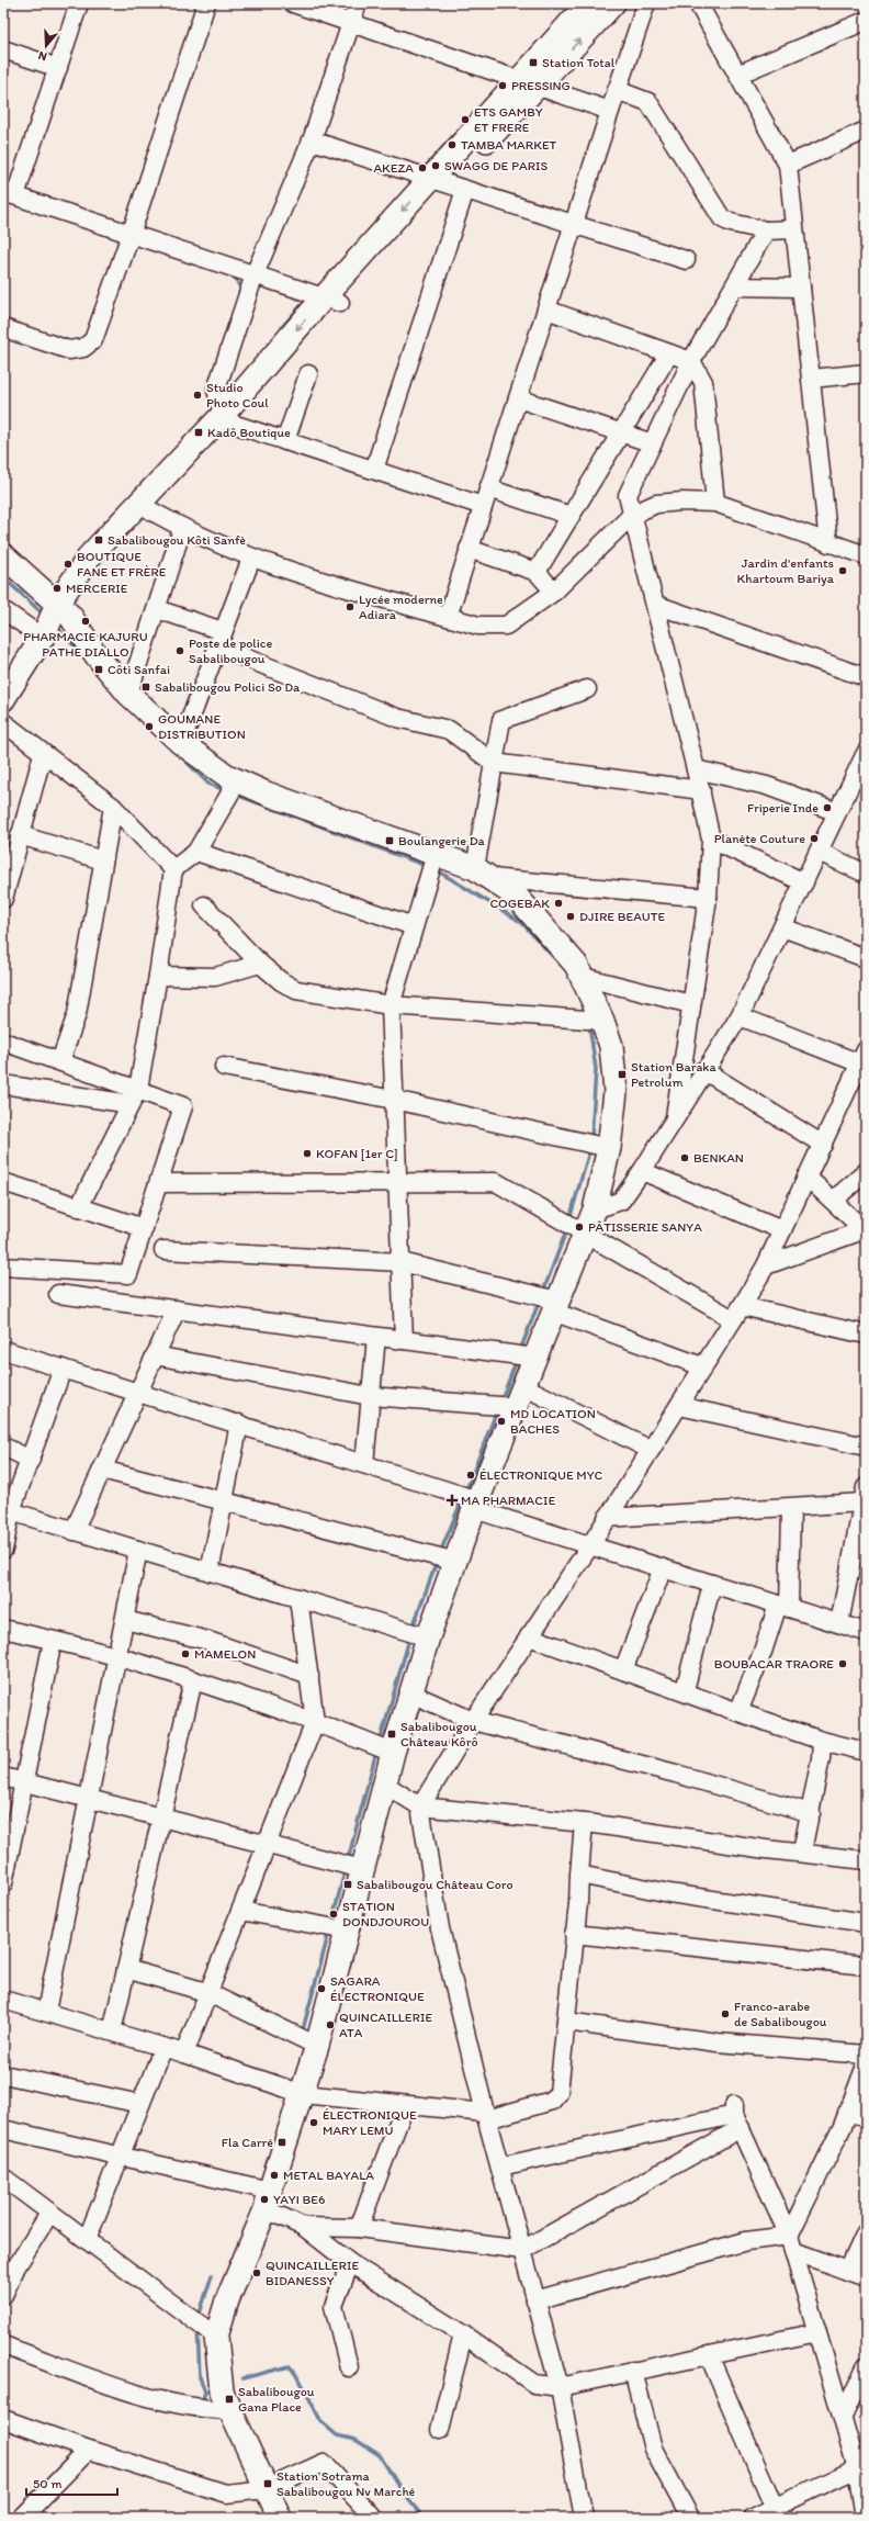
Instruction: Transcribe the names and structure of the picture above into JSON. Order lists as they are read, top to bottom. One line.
{"places":{"transit":["Station Total","Kadô Boutique","Sabalibougou Kôti Sanfè","Côti Sanfai","Sabalibougou Polici So Da","Boulangerie Da","Station Baraka Petrolum","Sabalibougou Château Kôrô","Sabalibougou Château Coro","Fla Carré","Sabalibougou Gana Place","Station Sotrama Sabalibougou Nv Marché"],"other":["PRESSING","ETS GAMBY ET FRERE","TAMBA MARKET","SWAGG DE PARIS","AKEZA","Studio Photo Coul","BOUTIQUE FANE ET FRÈRE","Jardin d'enfants Khartoum Bariya","MERCERIE","Lycée moderne Adiara","PHARMACIE KAJURU PATHE DIALLO","Poste de police Sabalibougou","GOUMANE DISTRIBUTION","Friperie Inde","Planète Couture","COGEBAK","DJIRE BEAUTE","KOFAN [1er C]","BENKAN","PÂTISSERIE SANYA","MD LOCATION BACHES","ÉLECTRONIQUE MYC","MAMELON","BOUBACAR TRAORE","STATION DONDJOUROU","SAGARA ÉLECTRONIQUE","Franco-arabe de Sabalibougou","QUINCAILLERIE ATA","ÉLECTRONIQUE MARY LEMU","METAL BAYALA","YAYI BE6","QUINCAILLERIE BIDANESSY"],"health":["MA PHARMACIE"]},"scale_bar":"50 m","north":"bottom"}
